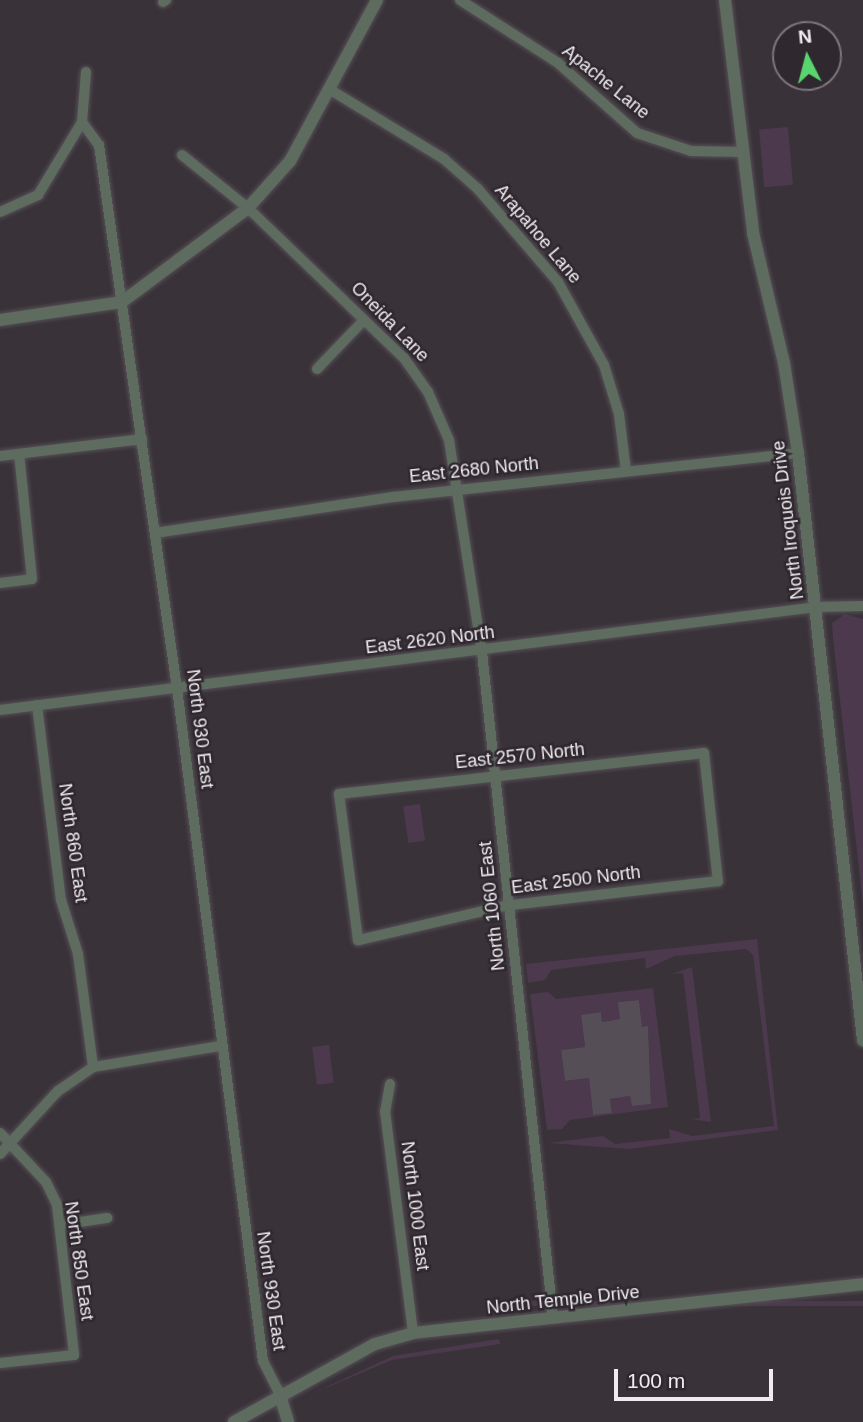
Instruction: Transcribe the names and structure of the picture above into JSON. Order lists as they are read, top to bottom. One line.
{"streets":{"street":["Apache Lane","Arapahoe Lane","Oneida Lane","East 2680 North","North Iroquois Drive","East 2620 North","North 930 East","East 2570 North","North 860 East","East 2500 North","North 1060 East","North 1000 East","North 850 East","North Temple Drive"]},"crossings":[["Apache Lane","North Iroquois Drive"],["Arapahoe Lane","East 2680 North"],["Oneida Lane","East 2680 North"],["Oneida Lane","North 1060 East"],["East 2680 North","North Iroquois Drive"],["East 2680 North","North 930 East"],["East 2680 North","North 1060 East"],["North Iroquois Drive","East 2620 North"],["East 2620 North","North 930 East"],["East 2620 North","North 860 East"],["East 2620 North","North 1060 East"],["North 930 East","North Temple Drive"],["East 2570 North","East 2500 North"],["East 2570 North","North 1060 East"],["East 2500 North","North 1060 East"],["North 1060 East","North Temple Drive"],["North 1000 East","North Temple Drive"]],"scale_bar":"100 m","north":"top"}
